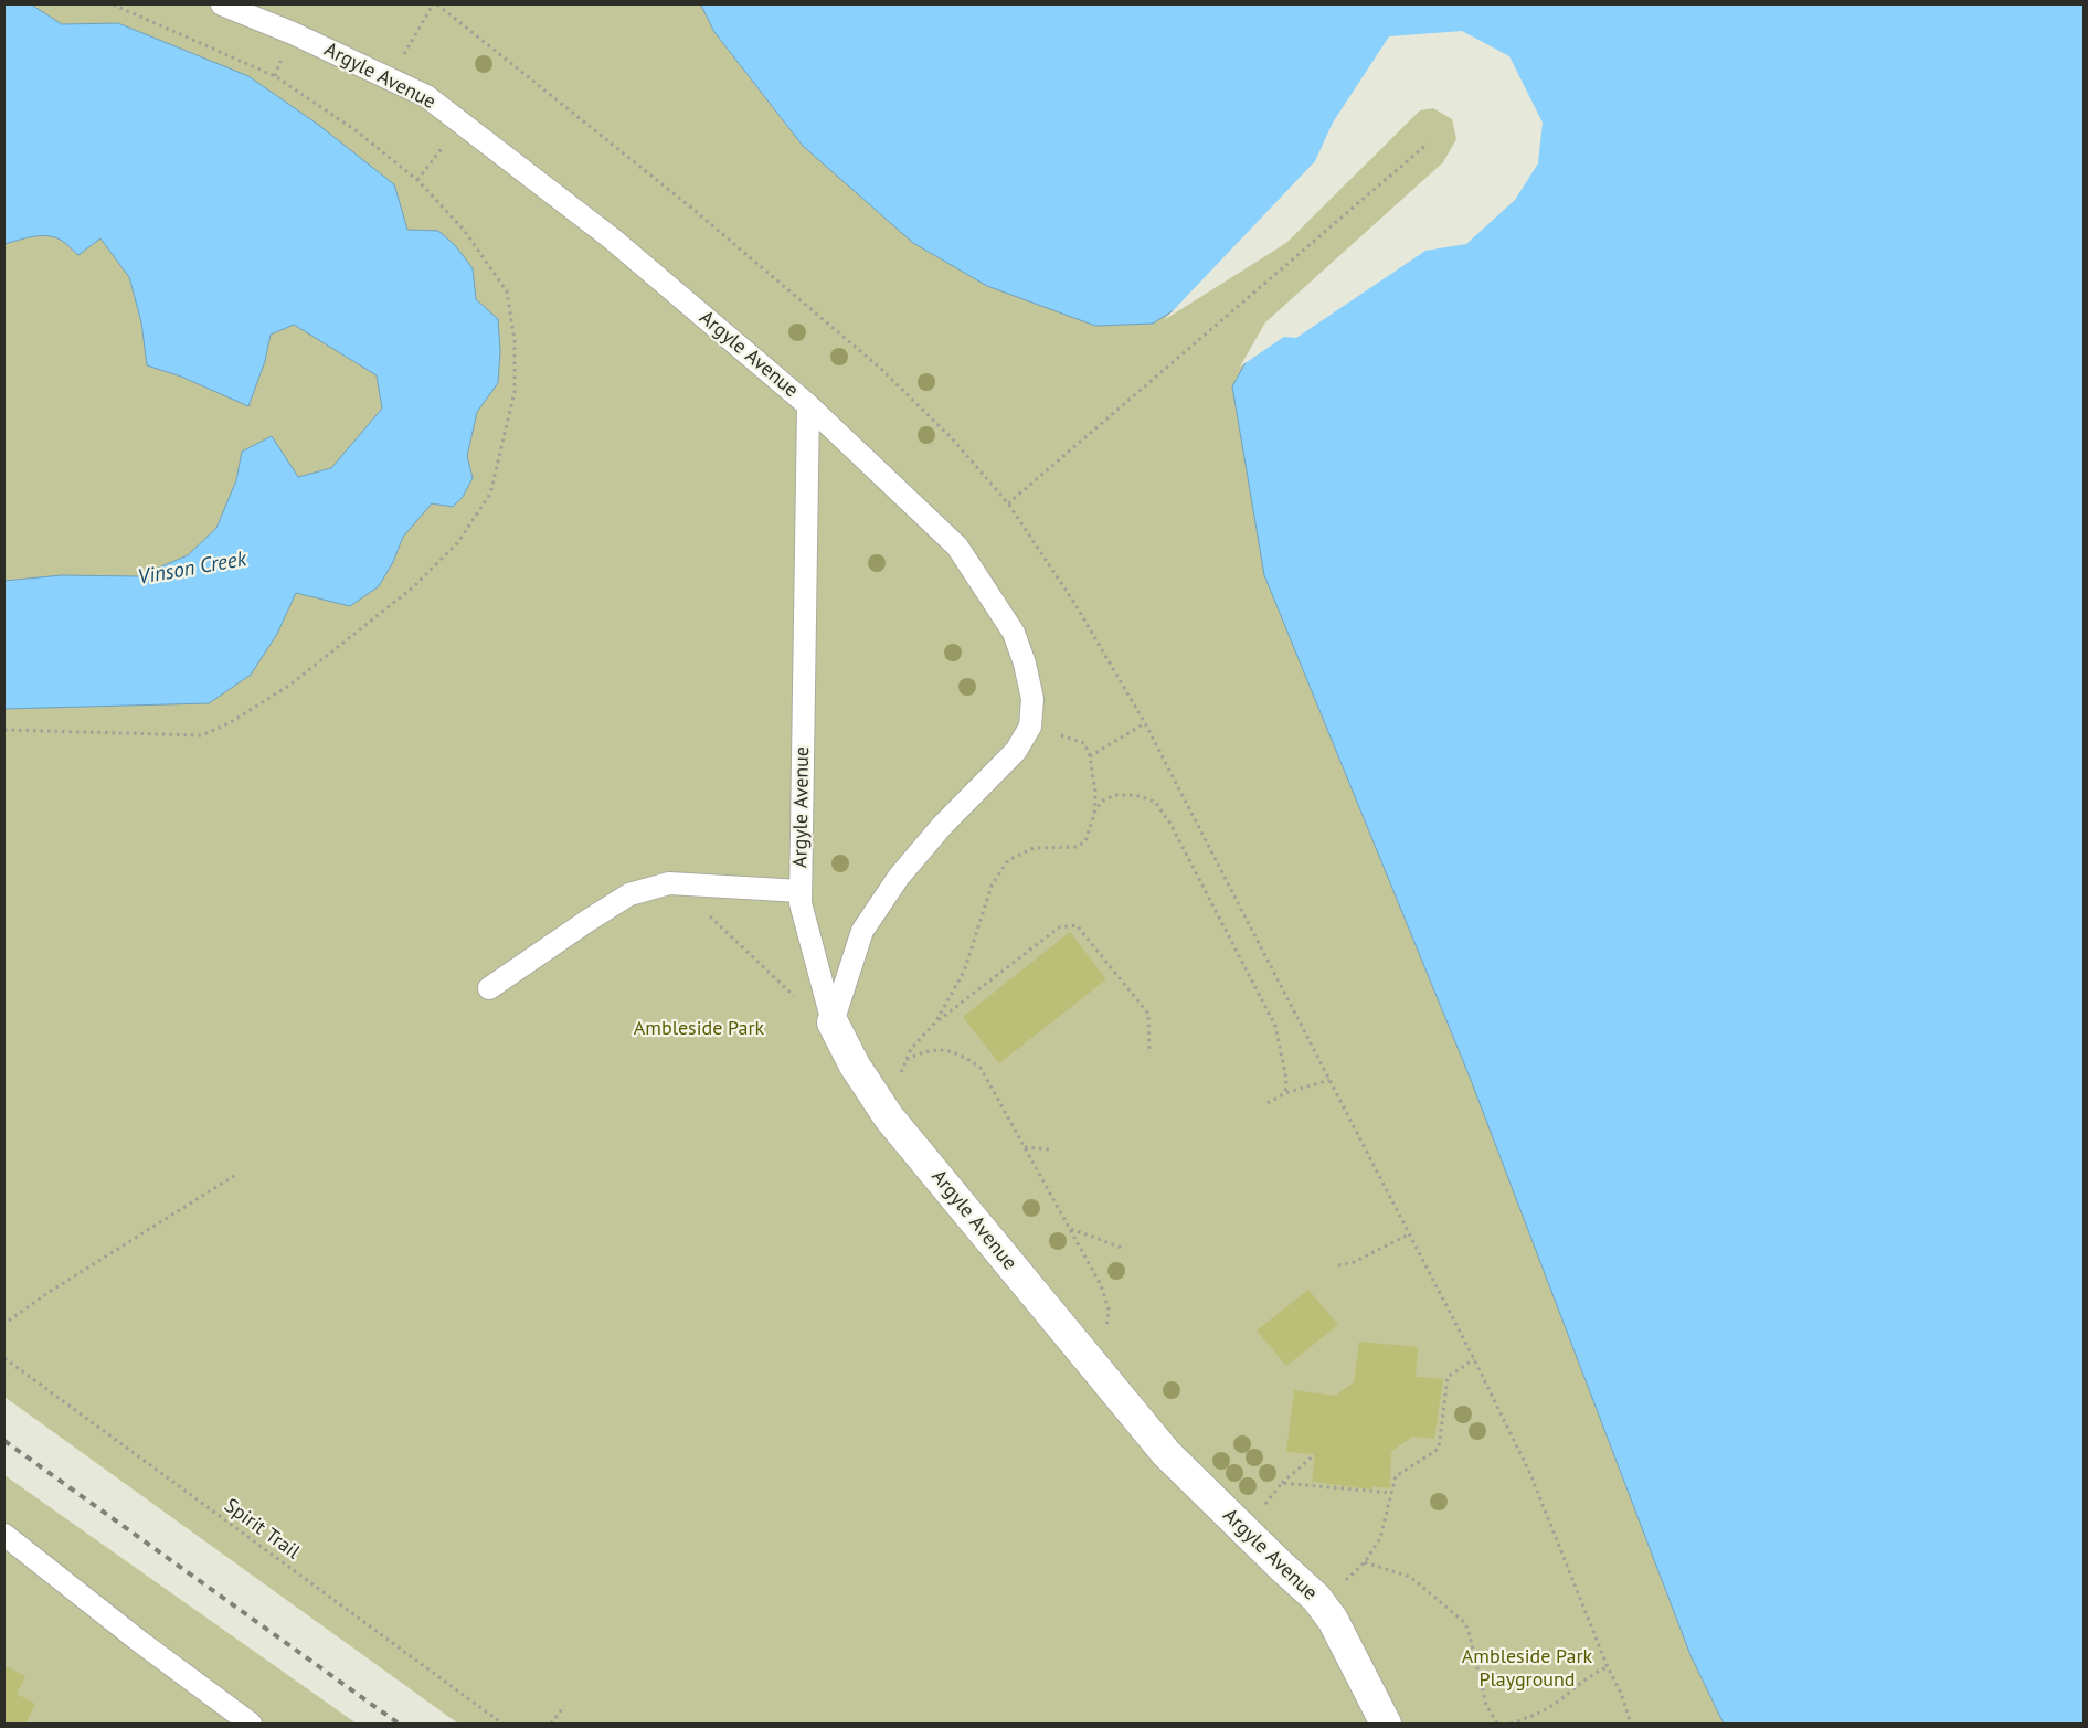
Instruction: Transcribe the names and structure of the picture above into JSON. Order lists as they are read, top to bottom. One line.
{"streets":{"street":["Argyle Avenue"],"path":["Spirit Trail"]},"water":["Vinson Creek"],"parks":["Ambleside Park","Ambleside Park Playground"]}
